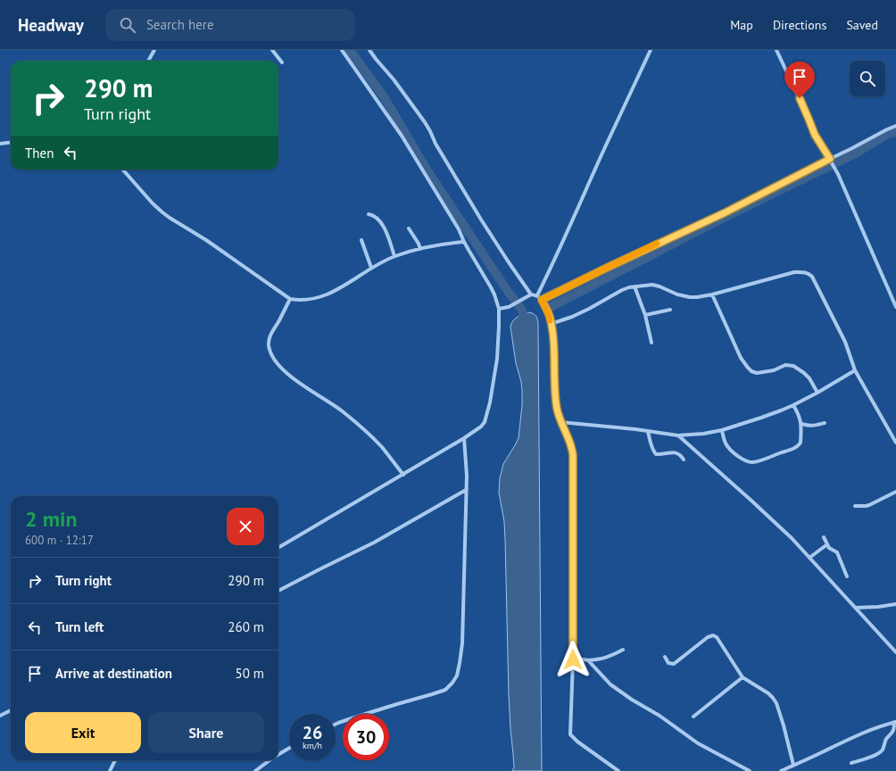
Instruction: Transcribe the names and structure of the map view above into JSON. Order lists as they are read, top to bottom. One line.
{"page":{"header":"Headway","search":"Search here","nav":["Map","Directions","Saved"],"turn":["290 m","Turn right"],"then":"Then","heading":["2 min","600 m · 12:17"],"list":[{"name":"Turn right","value":"290 m"},{"name":"Turn left","value":"260 m"},{"name":"Arrive at destination","value":"50 m"}],"buttons":["Exit","Share"],"speed":"26 km/h","limit":"30"}}
